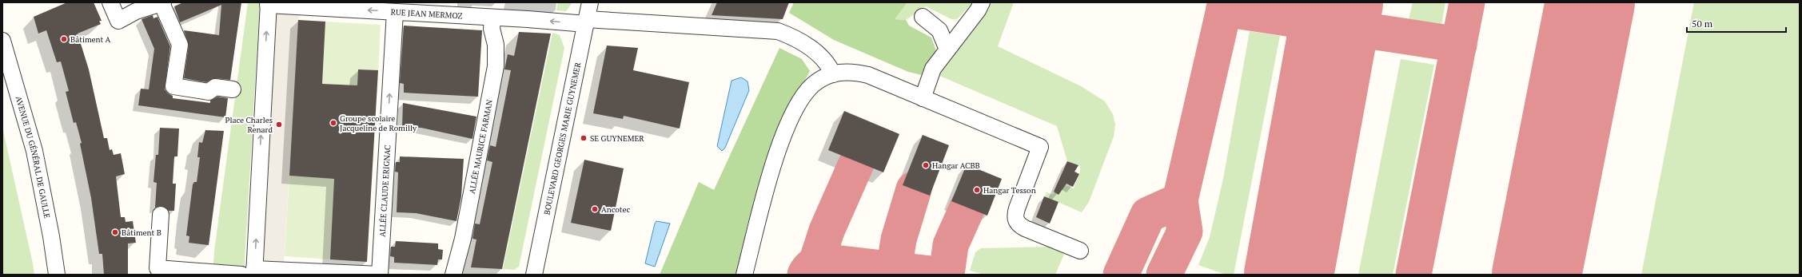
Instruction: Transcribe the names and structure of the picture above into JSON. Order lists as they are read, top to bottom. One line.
{"streets":{"street":["RUE JEAN MERMOZ","BOULEVARD GEORGES MARIE GUYNEMER","ALLÉE MAURICE FARMAN","AVENUE DU GÉNÉRAL DE GAULLE","ALLÉE CLAUDE ERIGNAC"]},"crossings":[["RUE JEAN MERMOZ","BOULEVARD GEORGES MARIE GUYNEMER"],["RUE JEAN MERMOZ","ALLÉE MAURICE FARMAN"],["RUE JEAN MERMOZ","ALLÉE CLAUDE ERIGNAC"]],"one_way":["RUE JEAN MERMOZ"],"places":["Bâtiment A","Groupe scolaire Jacqueline de Romilly","Place Charles Renard","SE GUYNEMER","Hangar ACBB","Hangar Tesson","Ancotec","Bâtiment B"],"scale_bar":"50 m"}
